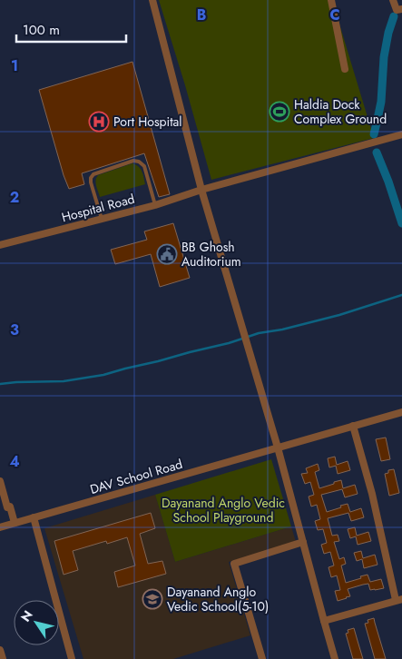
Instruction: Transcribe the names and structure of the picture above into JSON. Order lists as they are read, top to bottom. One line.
{"streets":{"street":["Hospital Road","DAV School Road"]},"parks":["Dayanand Anglo Vedic School Playground"],"places":{"sports":["Haldia Dock Complex Ground"],"hospital":["Port Hospital"],"public building":["BB Ghosh Auditorium"],"school or university":["Dayanand Anglo Vedic School(5-10)"]},"scale_bar":"100 m","north":"top left","grid":{"columns":["B","C"],"rows":["1","2","3","4"]}}
